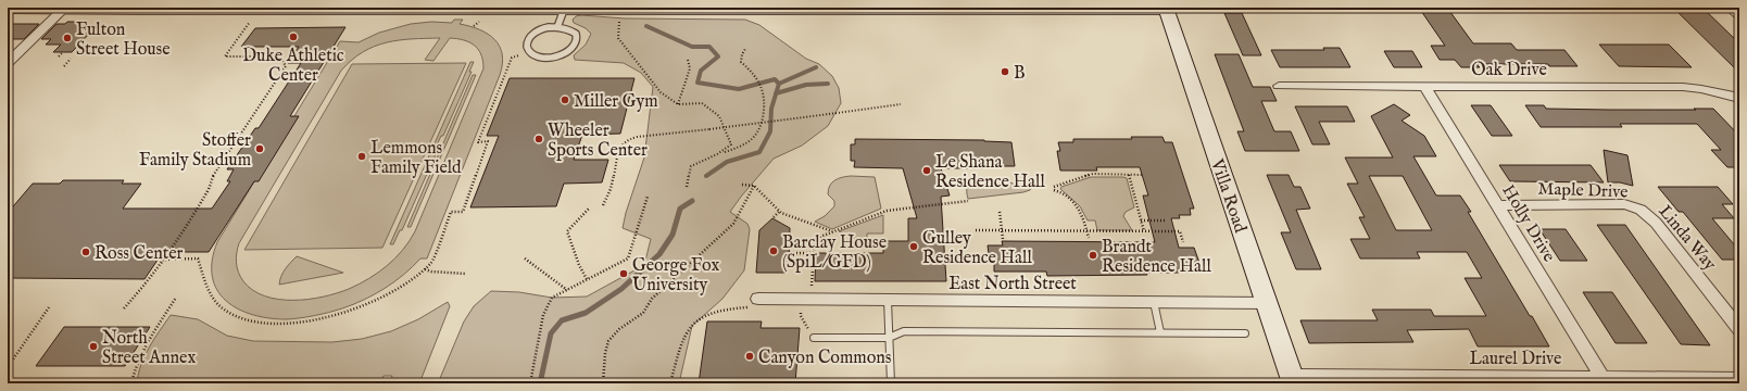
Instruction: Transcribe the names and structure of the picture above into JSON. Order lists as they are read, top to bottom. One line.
{"streets":{"main road":["Villa Road"],"street":["Oak Drive","Maple Drive","Holly Drive","Linda Way","East North Street","Laurel Drive"]},"crossings":[["Oak Drive","Holly Drive"],["Maple Drive","Holly Drive"],["Maple Drive","Linda Way"],["Villa Road","East North Street"],["Villa Road","Laurel Drive"],["Holly Drive","Laurel Drive"]],"places":["Duke Athletic Center","Fulton Street House","B","Miller Gym","Wheeler Sports Center","Stoffer Family Stadium","Lemmons Family Field","Le Shana Residence Hall","Gulley Residence Hall","Barclay House (SpiL/GFD)","Ross Center","Brandt Residence Hall","George Fox University","North Street Annex","Canyon Commons"]}
